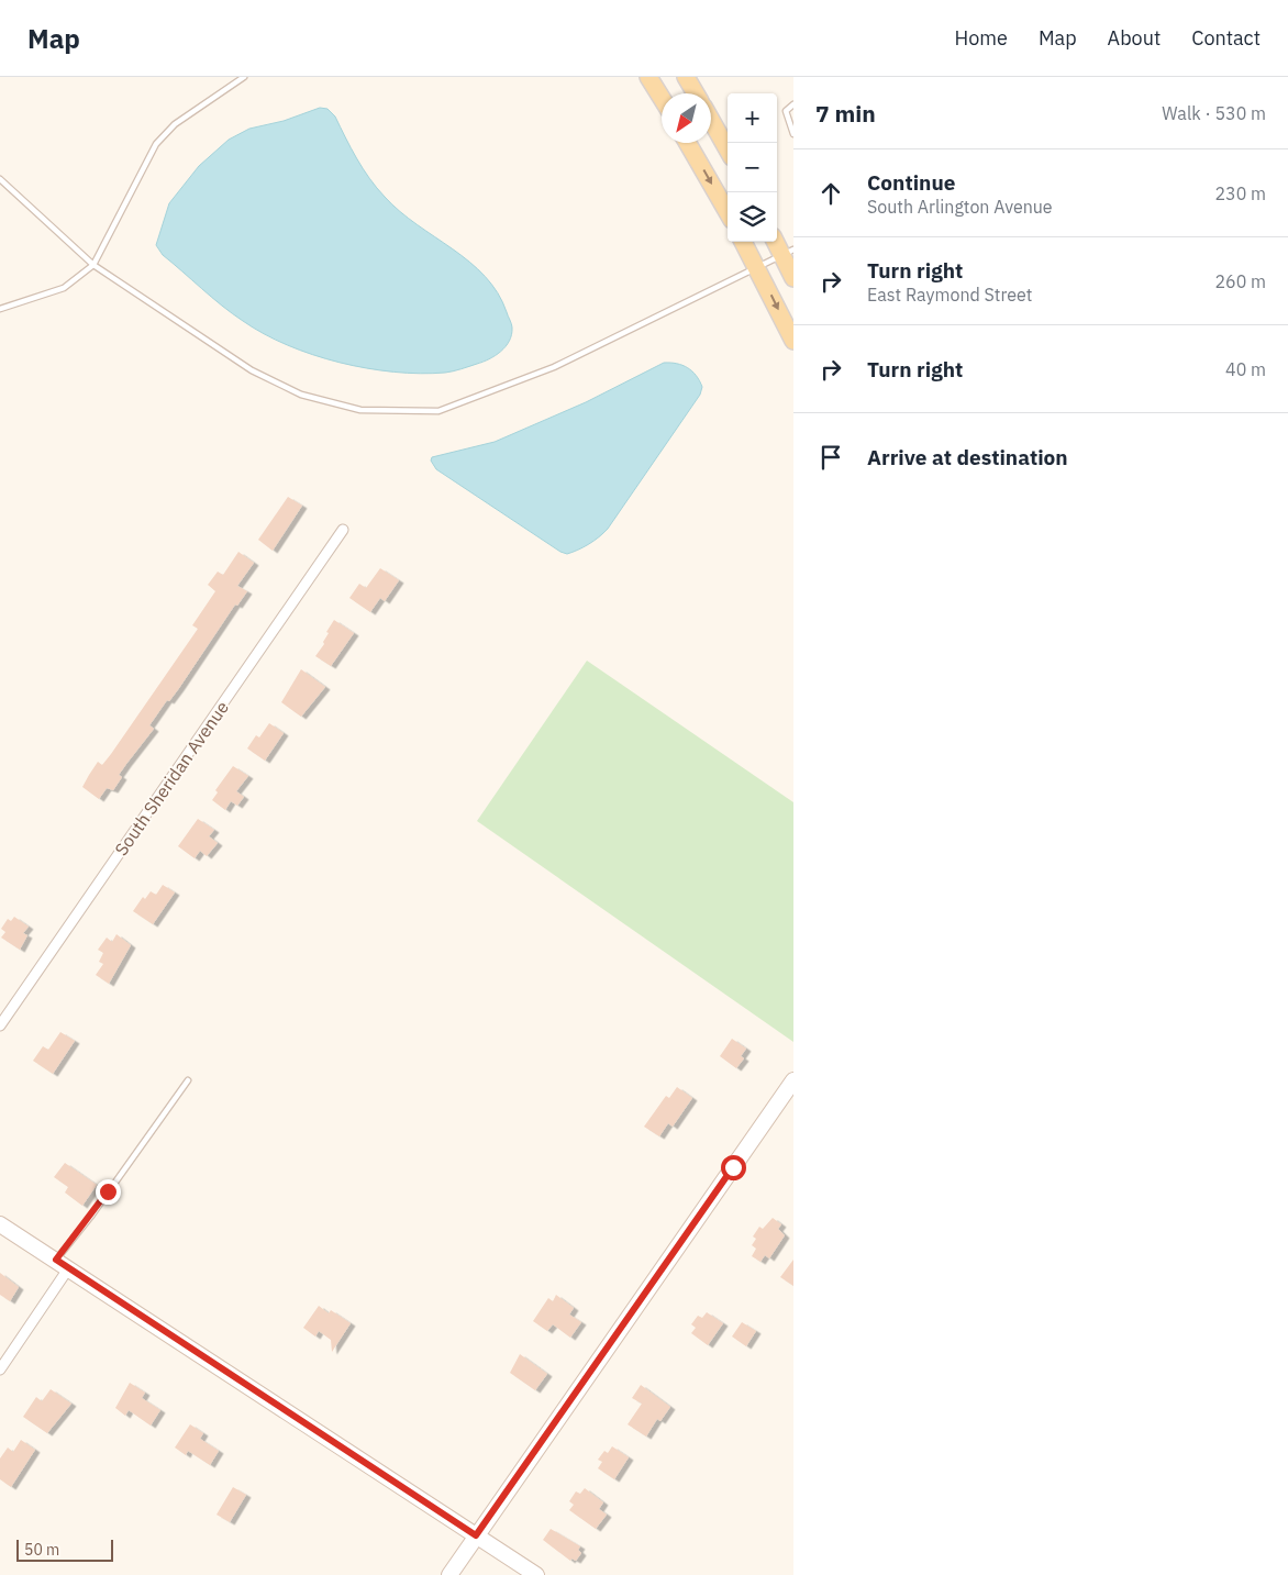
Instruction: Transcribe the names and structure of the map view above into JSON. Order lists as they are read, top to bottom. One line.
{"streets":{"street":["South Sheridan Avenue"]},"scale_bar":"50 m","north":"bottom left","page":{"header":"Map","nav":["Home","Map","About","Contact"],"heading":["7 min","Walk · 530 m"],"map_buttons":["+","−"],"list":[["Continue","South Arlington Avenue","230 m"],["Turn right","East Raymond Street","260 m"],["Turn right","40 m"],"Arrive at destination"],"scale":"50 m"}}
